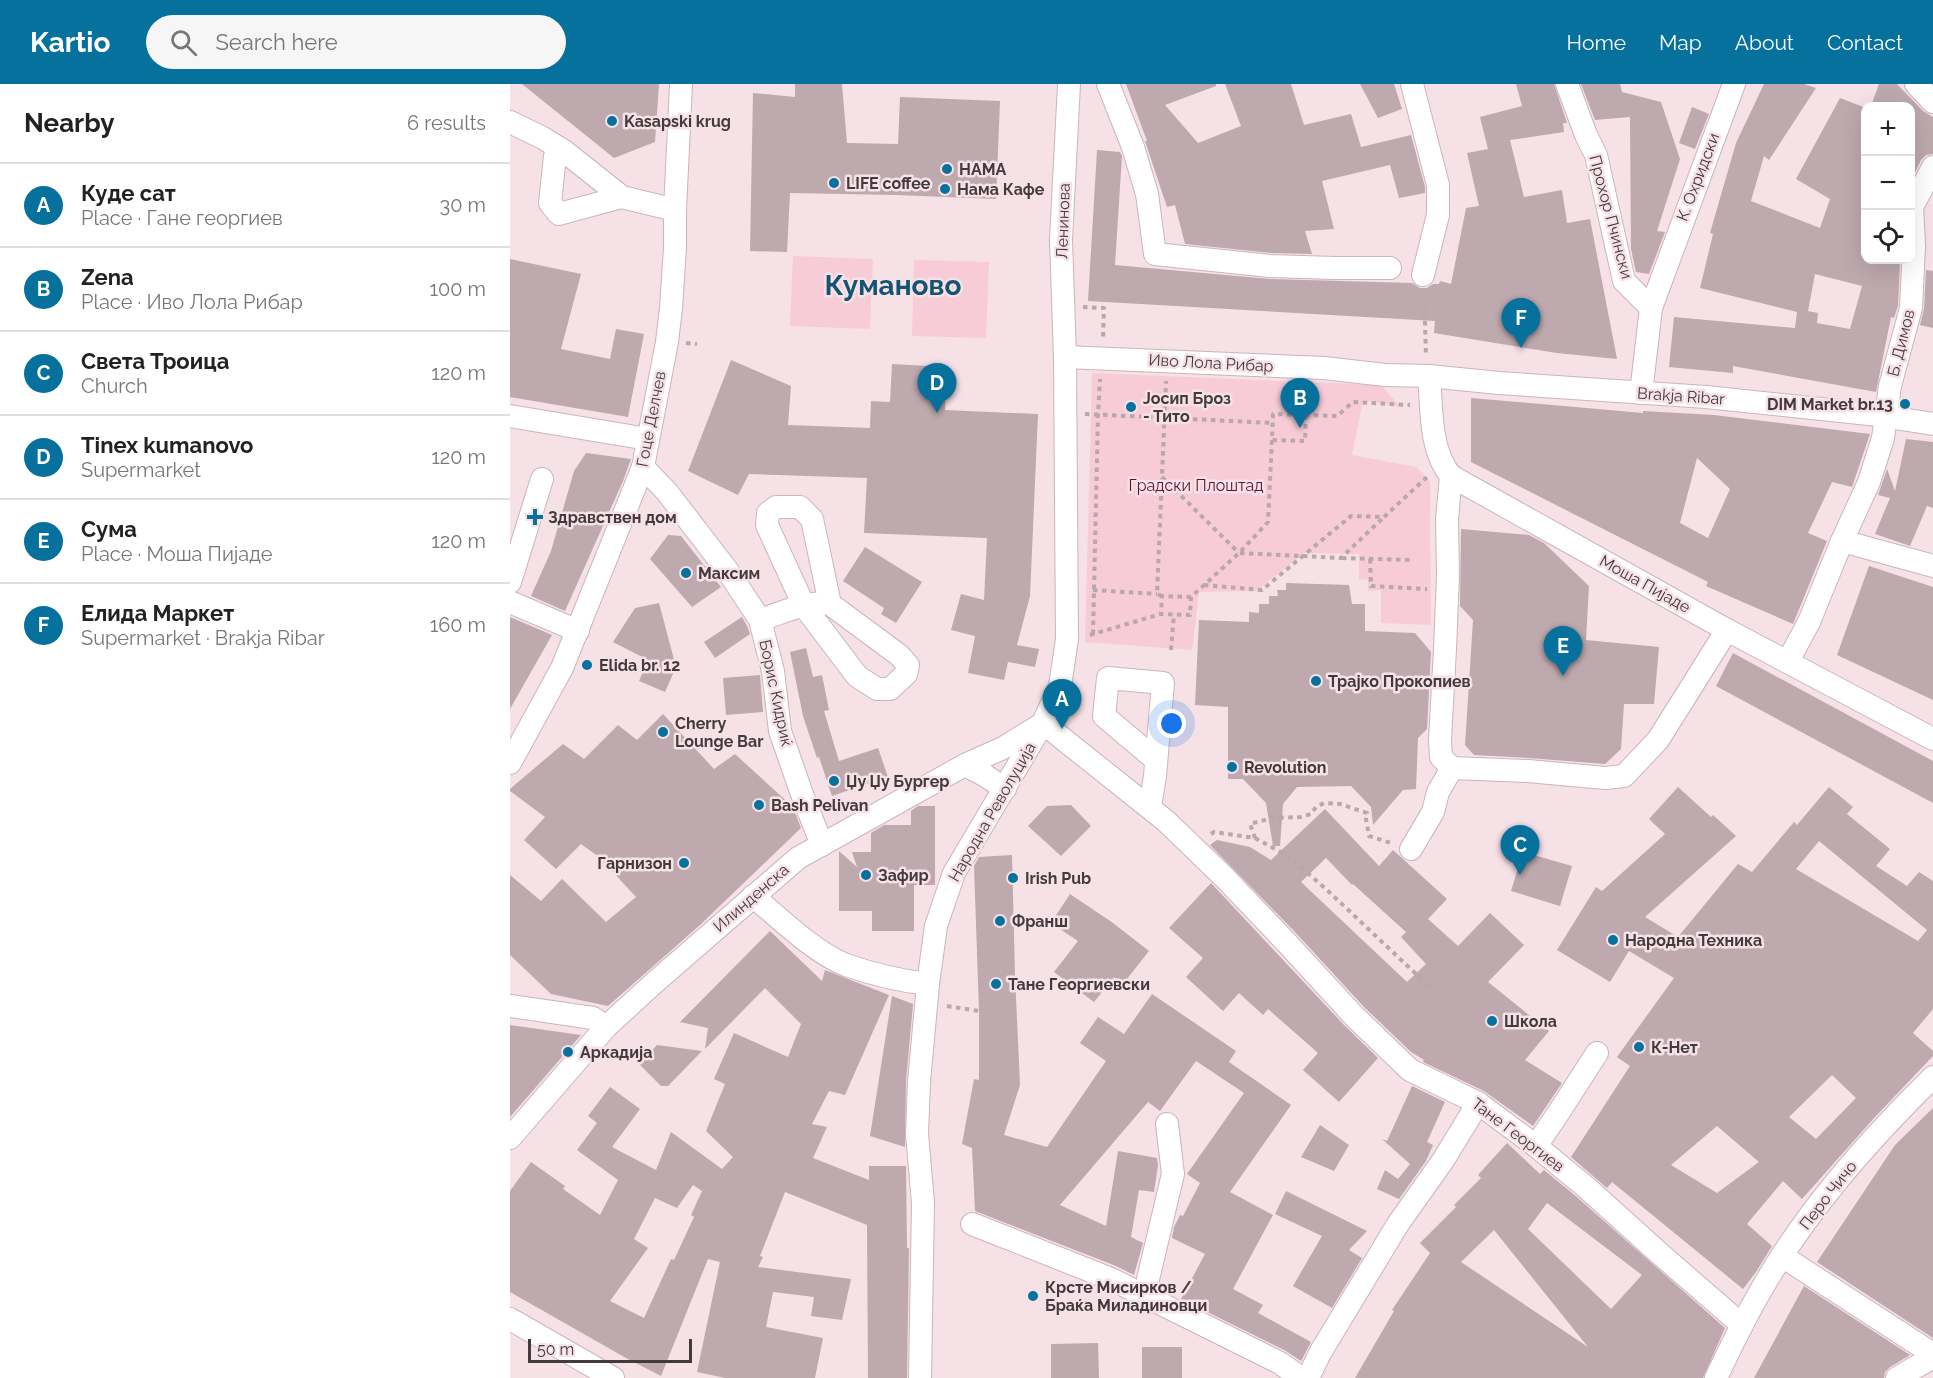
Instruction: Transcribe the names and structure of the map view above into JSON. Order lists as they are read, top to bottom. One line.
{"streets":{"street":["К. Охридски","Прохор Пчински","Ленинова","Б. Димов","Иво Лола Рибар","Brakja Ribar","Гоце Делчев","Моша Пијаде","Борис Кидриќ","Народна Револуција","Илинденска","Тане Георгиев","Перо Чичо"]},"crossings":[["К. Охридски","Прохор Пчински"],["Ленинова","Иво Лола Рибар"],["Ленинова","Народна Револуција"],["Б. Димов","Brakja Ribar"],["Б. Димов","Моша Пијаде"],["Иво Лола Рибар","Brakja Ribar"],["Иво Лола Рибар","Народна Револуција"],["Гоце Делчев","Борис Кидриќ"],["Борис Кидриќ","Илинденска"],["Народна Револуција","Илинденска"],["Народна Револуција","Тане Георгиев"],["Илинденска","Тане Георгиев"],["Тане Георгиев","Перо Чичо"]],"districts":["Куманово"],"parks":["Градски Плоштад"],"places":{"other":["Kasapski krug","НАМА","LIFE coffee","Нама Кафе","DIM Market br.13","Јосип Броз - Тито","Максим","Elida br. 12","Трајко Прокопиев","Cherry Lounge Bar","Revolution","Џу Џу Бургер","Bash Pelivan","Гарнизон","Зафир","Irish Pub","Франш","Народна Техника","Тане Георгиевски","Школа","К-Нет","Аркадија","Крсте Мисирков / Браќа Миладиновци"],"health":["Здравствен дом"]},"scale_bar":"50 m","page":{"header":"Kartio","search":"Search here","nav":["Home","Map","About","Contact"],"heading":["Nearby","6 results"],"map_buttons":["+","−"],"list":[{"mark":"A","name":"Куде сат","note":"Place · Гане георгиев","value":"30 m"},{"mark":"B","name":"Zena","note":"Place · Иво Лола Рибар","value":"100 m"},{"mark":"C","name":"Света Троица","note":"Church","value":"120 m"},{"mark":"D","name":"Tinex kumanovo","note":"Supermarket","value":"120 m"},{"mark":"E","name":"Сума","note":"Place · Моша Пијаде","value":"120 m"},{"mark":"F","name":"Елида Маркет","note":"Supermarket · Brakja Ribar","value":"160 m"}],"pins":["F","D","B","E","A","C"],"scale":"50 m"}}
